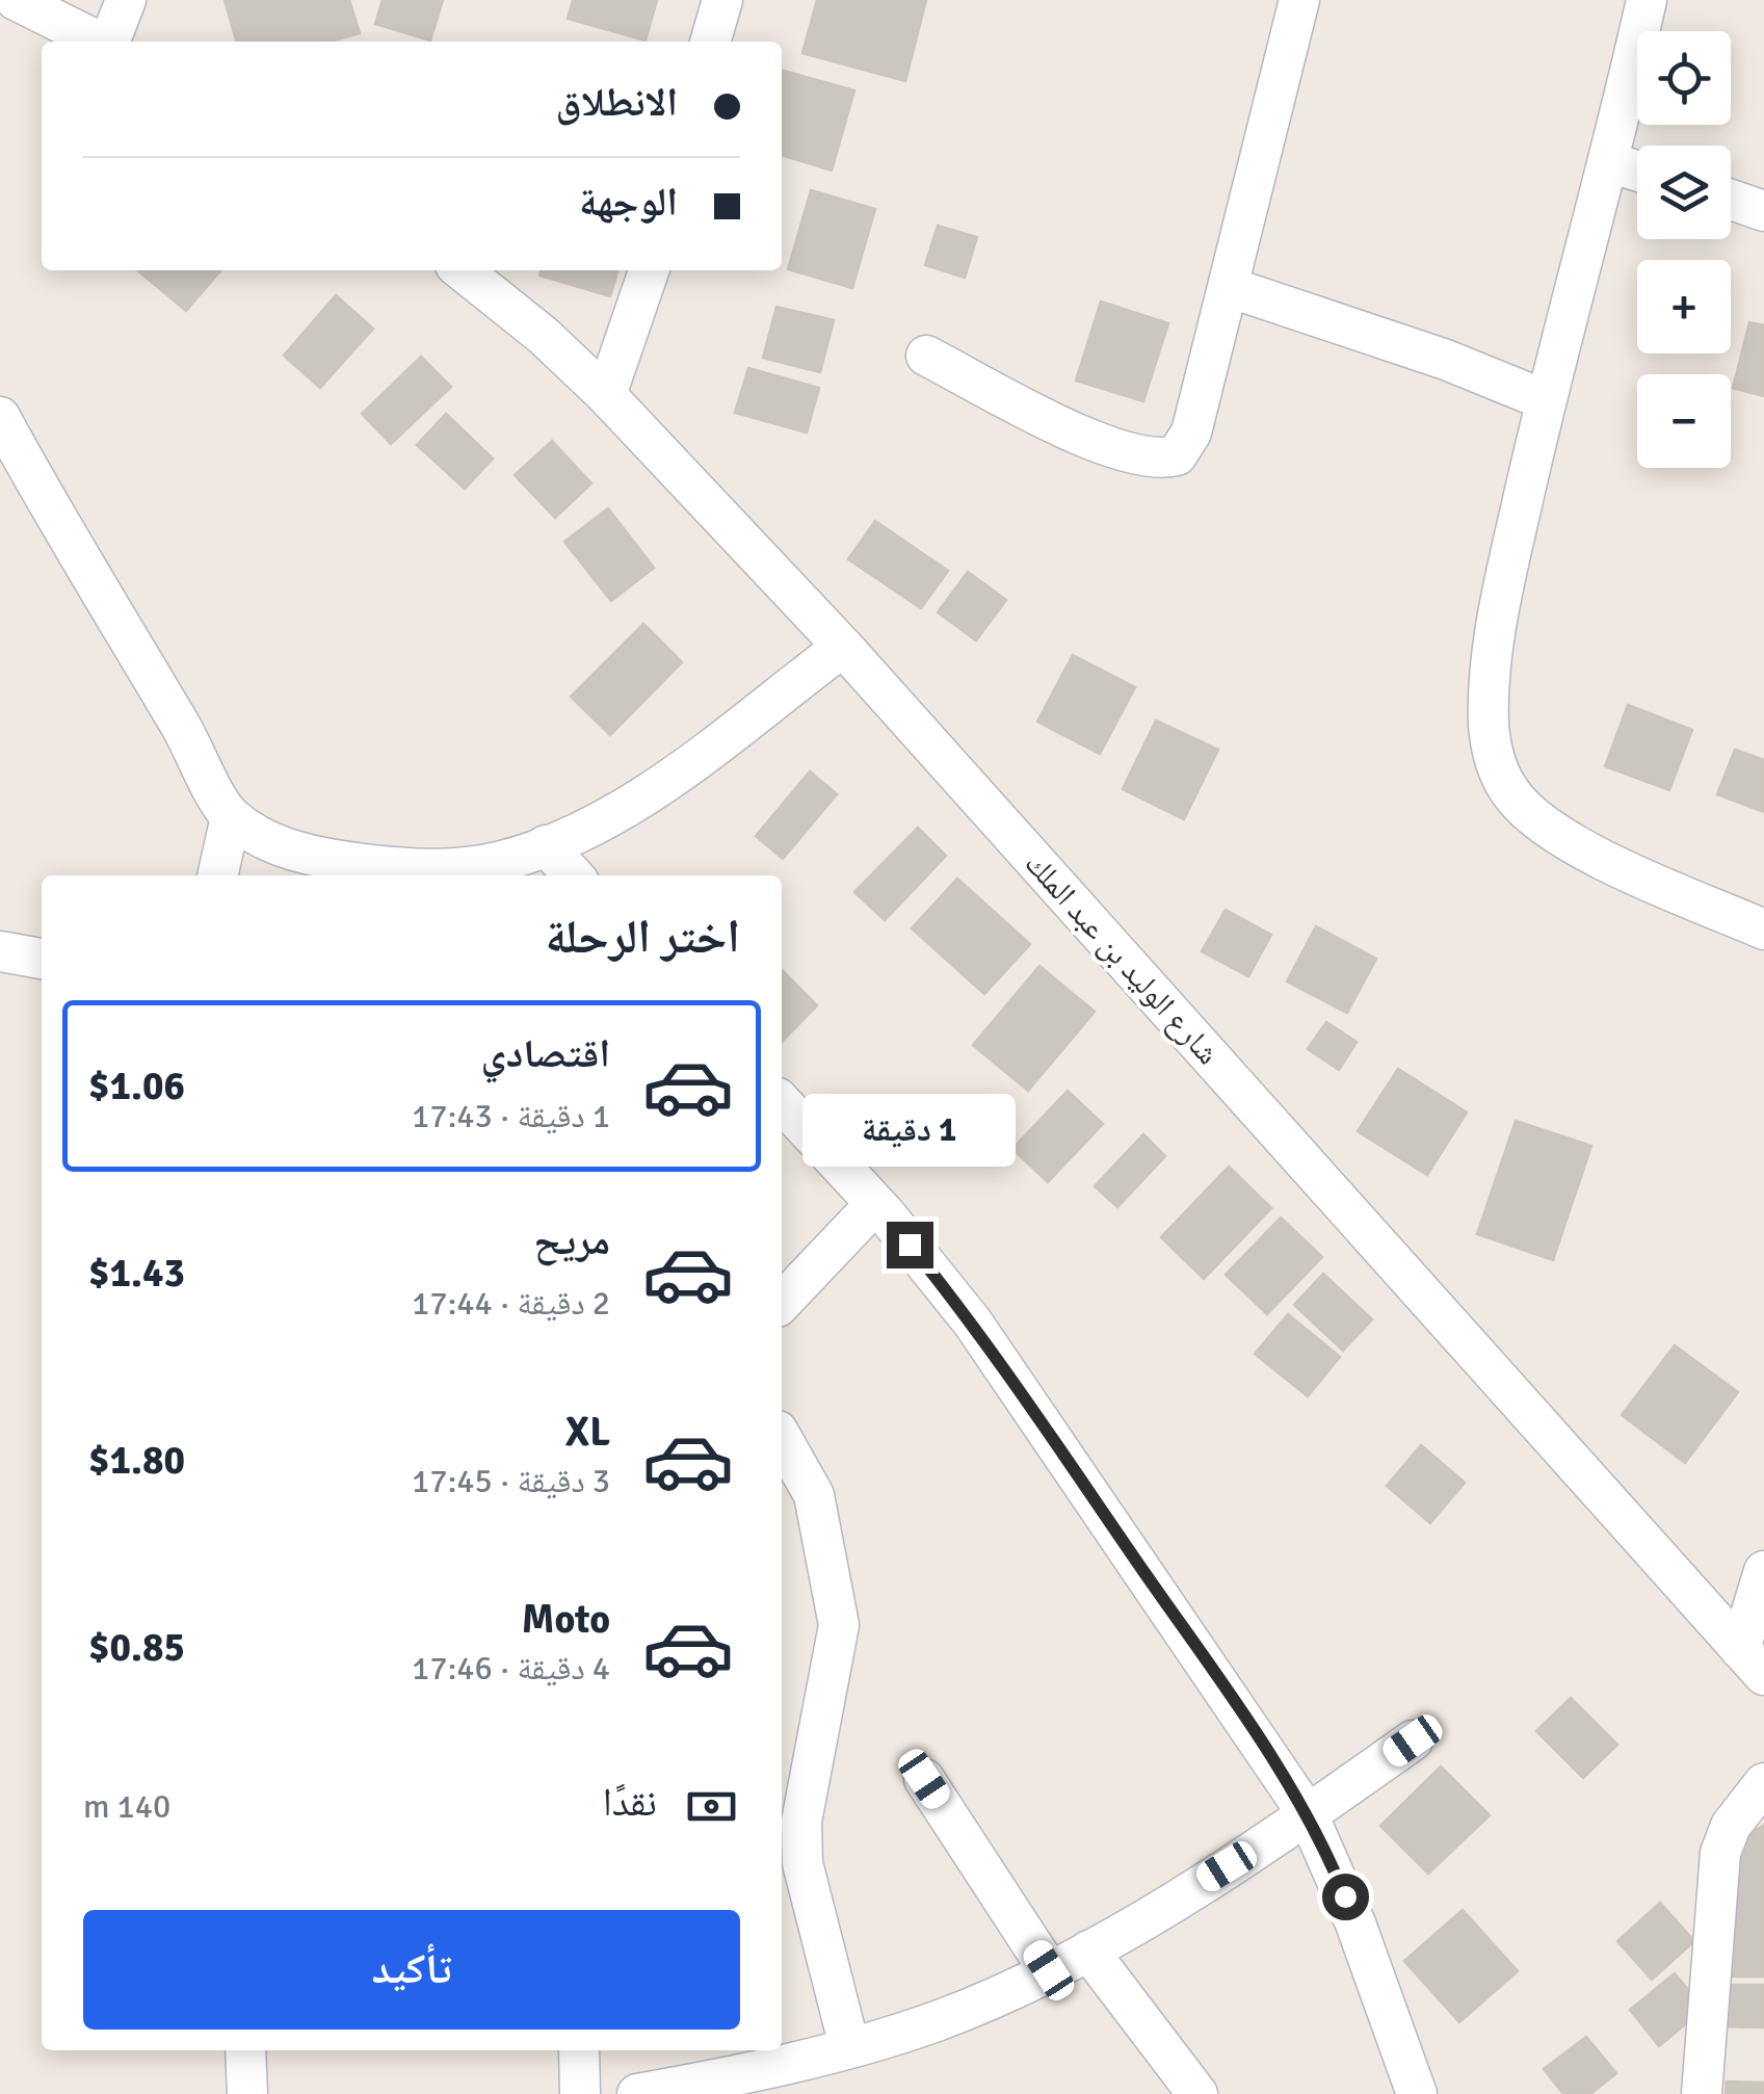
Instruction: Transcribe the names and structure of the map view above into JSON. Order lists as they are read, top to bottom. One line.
{"streets":{"street":["شارع الوليد بن عبد الملك"]},"page":{"map_buttons":["+","−"],"banner":["الانطلاق","الوجهة"],"heading":"اختر الرحلة","list":[{"name":"اقتصادي","note":"1 دقيقة · 17:43","value":"$1.06"},{"name":"مريح","note":"2 دقيقة · 17:44","value":"$1.43"},{"name":"XL","note":"3 دقيقة · 17:45","value":"$1.80"},{"name":"Moto","note":"4 دقيقة · 17:46","value":"$0.85"}],"bubble":"1 دقيقة","pay":["نقدًا","140 m"],"buttons":"تأكيد"}}
